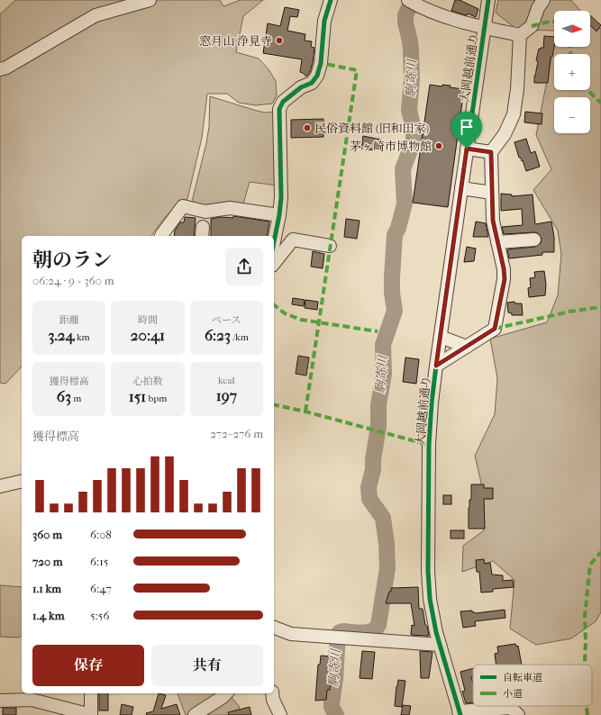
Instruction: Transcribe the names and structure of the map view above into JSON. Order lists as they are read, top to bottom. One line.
{"streets":{"street":["大岡越前通り"]},"water":["駒寄川"],"places":["窓月山 浄見寺","民俗資料館 (旧和田家)","茅ヶ崎市博物館"],"legend":["自転車道","小道"],"north":"right","page":{"map_buttons":["+","−"],"heading":["朝のラン","06:24 · 9 × 360 m"],"stats":[["距離","3.24 km"],["時間","20:41"],["ペース","6:23 /km"],["獲得標高","63 m"],["心拍数","151 bpm"],["kcal","197"]],"chart":["獲得標高","272–276 m"],"list":[{"name":"360 m","note":"6:08"},{"name":"720 m","note":"6:15"},{"name":"1.1 km","note":"6:47"},{"name":"1.4 km","note":"5:56"}],"buttons":["保存","共有"]}}
